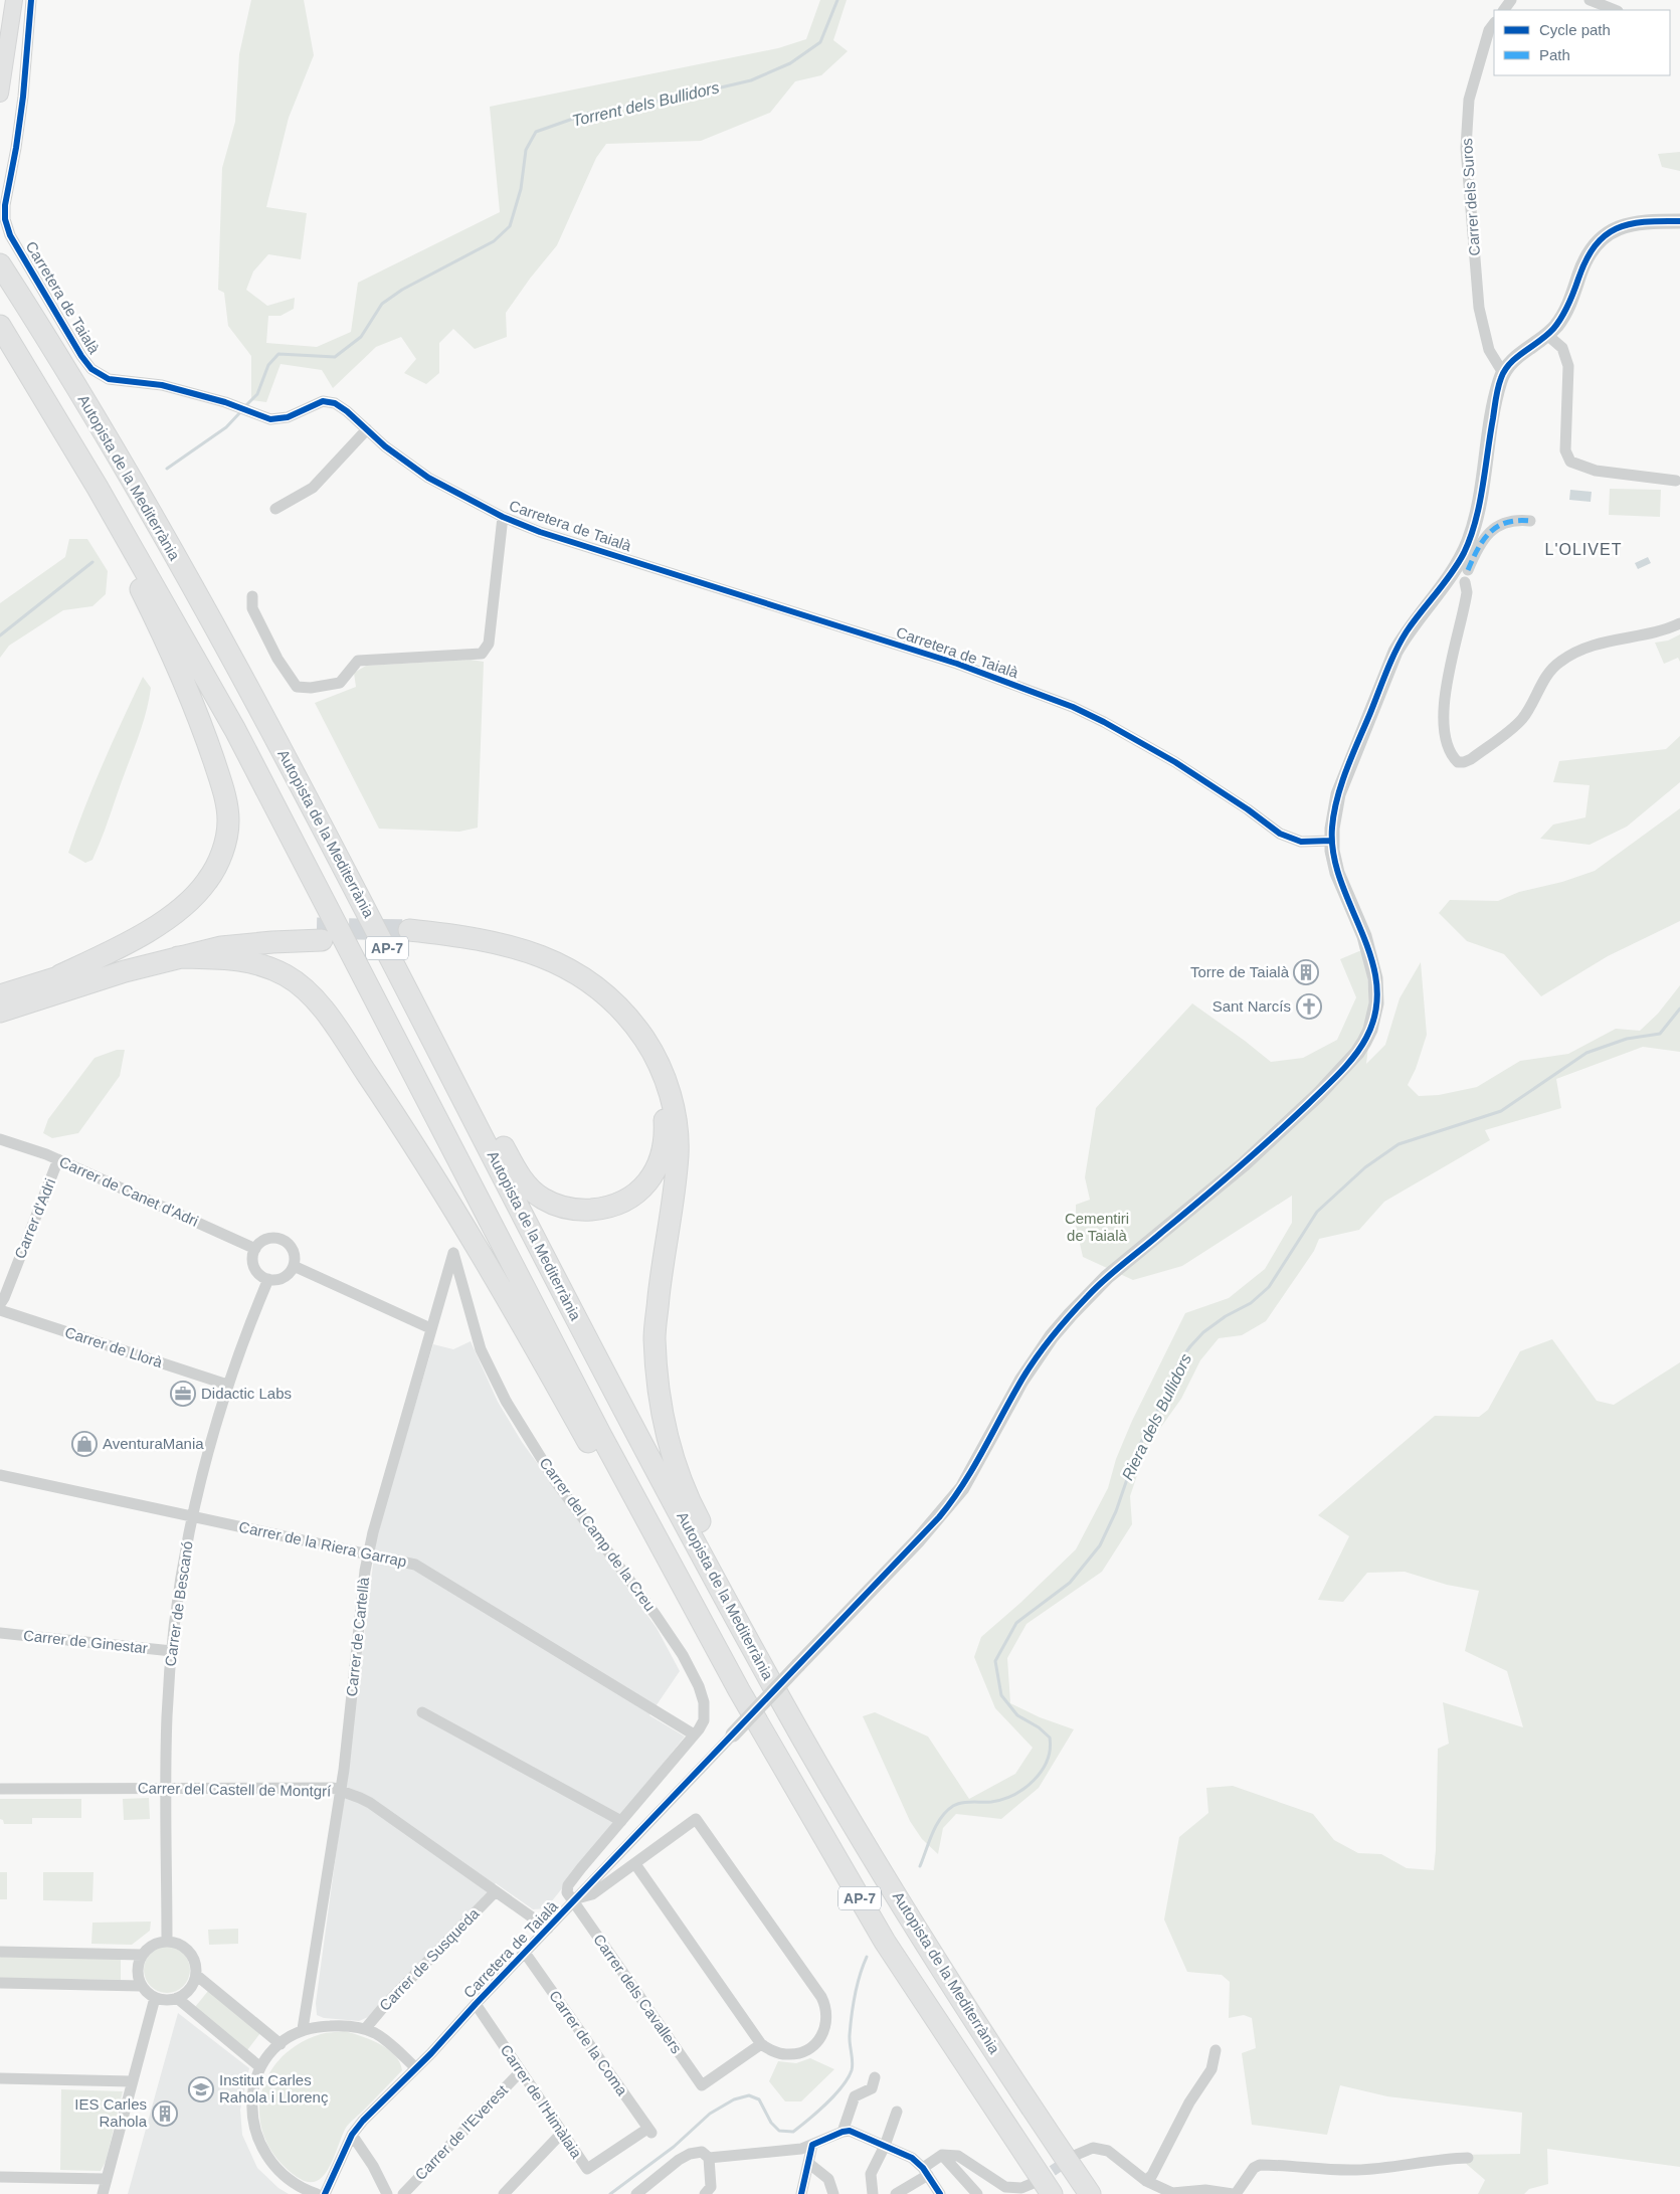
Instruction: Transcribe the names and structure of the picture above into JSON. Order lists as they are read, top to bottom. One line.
{"streets":{"highway":["Autopista de la Mediterrània","AP-7"],"street":["Carrer dels Suros","Carretera de Taialà","Carrer de Canet d'Adri","Carrer d'Adri","Carrer de Llorà","Carrer del Camp de la Creu","Carrer de la Riera Garrap","Carrer de Bescanó","Carrer de Cartellà","Carrer de Ginestar","Carrer del Castell de Montgrí","Carrer de Susqueda","Carrer dels Cavallers","Carrer de la Coma","Carrer de l'Himàlaia","Carrer de l'Everest"]},"crossings":[["Carretera de Taialà","Carrer del Camp de la Creu"],["Carretera de Taialà","Carrer de la Riera Garrap"],["Carretera de Taialà","Carrer del Castell de Montgrí"],["Carretera de Taialà","Carrer dels Cavallers"],["Carretera de Taialà","Carrer de la Coma"],["Carretera de Taialà","Carrer de l'Himàlaia"],["Carrer de Canet d'Adri","Carrer d'Adri"],["Carrer de Canet d'Adri","Carrer de Bescanó"],["Carrer de Llorà","Carrer de Bescanó"],["Carrer del Camp de la Creu","Carrer de la Riera Garrap"],["Carrer del Camp de la Creu","Carrer de Cartellà"],["Carrer de la Riera Garrap","Carrer de Bescanó"],["Carrer de la Riera Garrap","Carrer de Cartellà"],["Carrer de Bescanó","Carrer de Ginestar"],["Carrer de Bescanó","Carrer del Castell de Montgrí"],["Carrer de Cartellà","Carrer del Castell de Montgrí"],["Carrer del Castell de Montgrí","Carrer de Susqueda"],["Carrer de la Coma","Carrer de l'Himàlaia"],["Carrer de l'Himàlaia","Carrer de l'Everest"]],"districts":["L'OLIVET"],"water":["Torrent dels Bullidors","Riera dels Bullidors"],"parks":["Cementiri de Taialà"],"places":{"building":["Torre de Taialà","IES Carles Rahola"],"church":["Sant Narcís"],"office":["Didactic Labs"],"shop":["AventuraMania"],"school or university":["Institut Carles Rahola i Llorenç"]},"legend":["Cycle path","Path"]}
